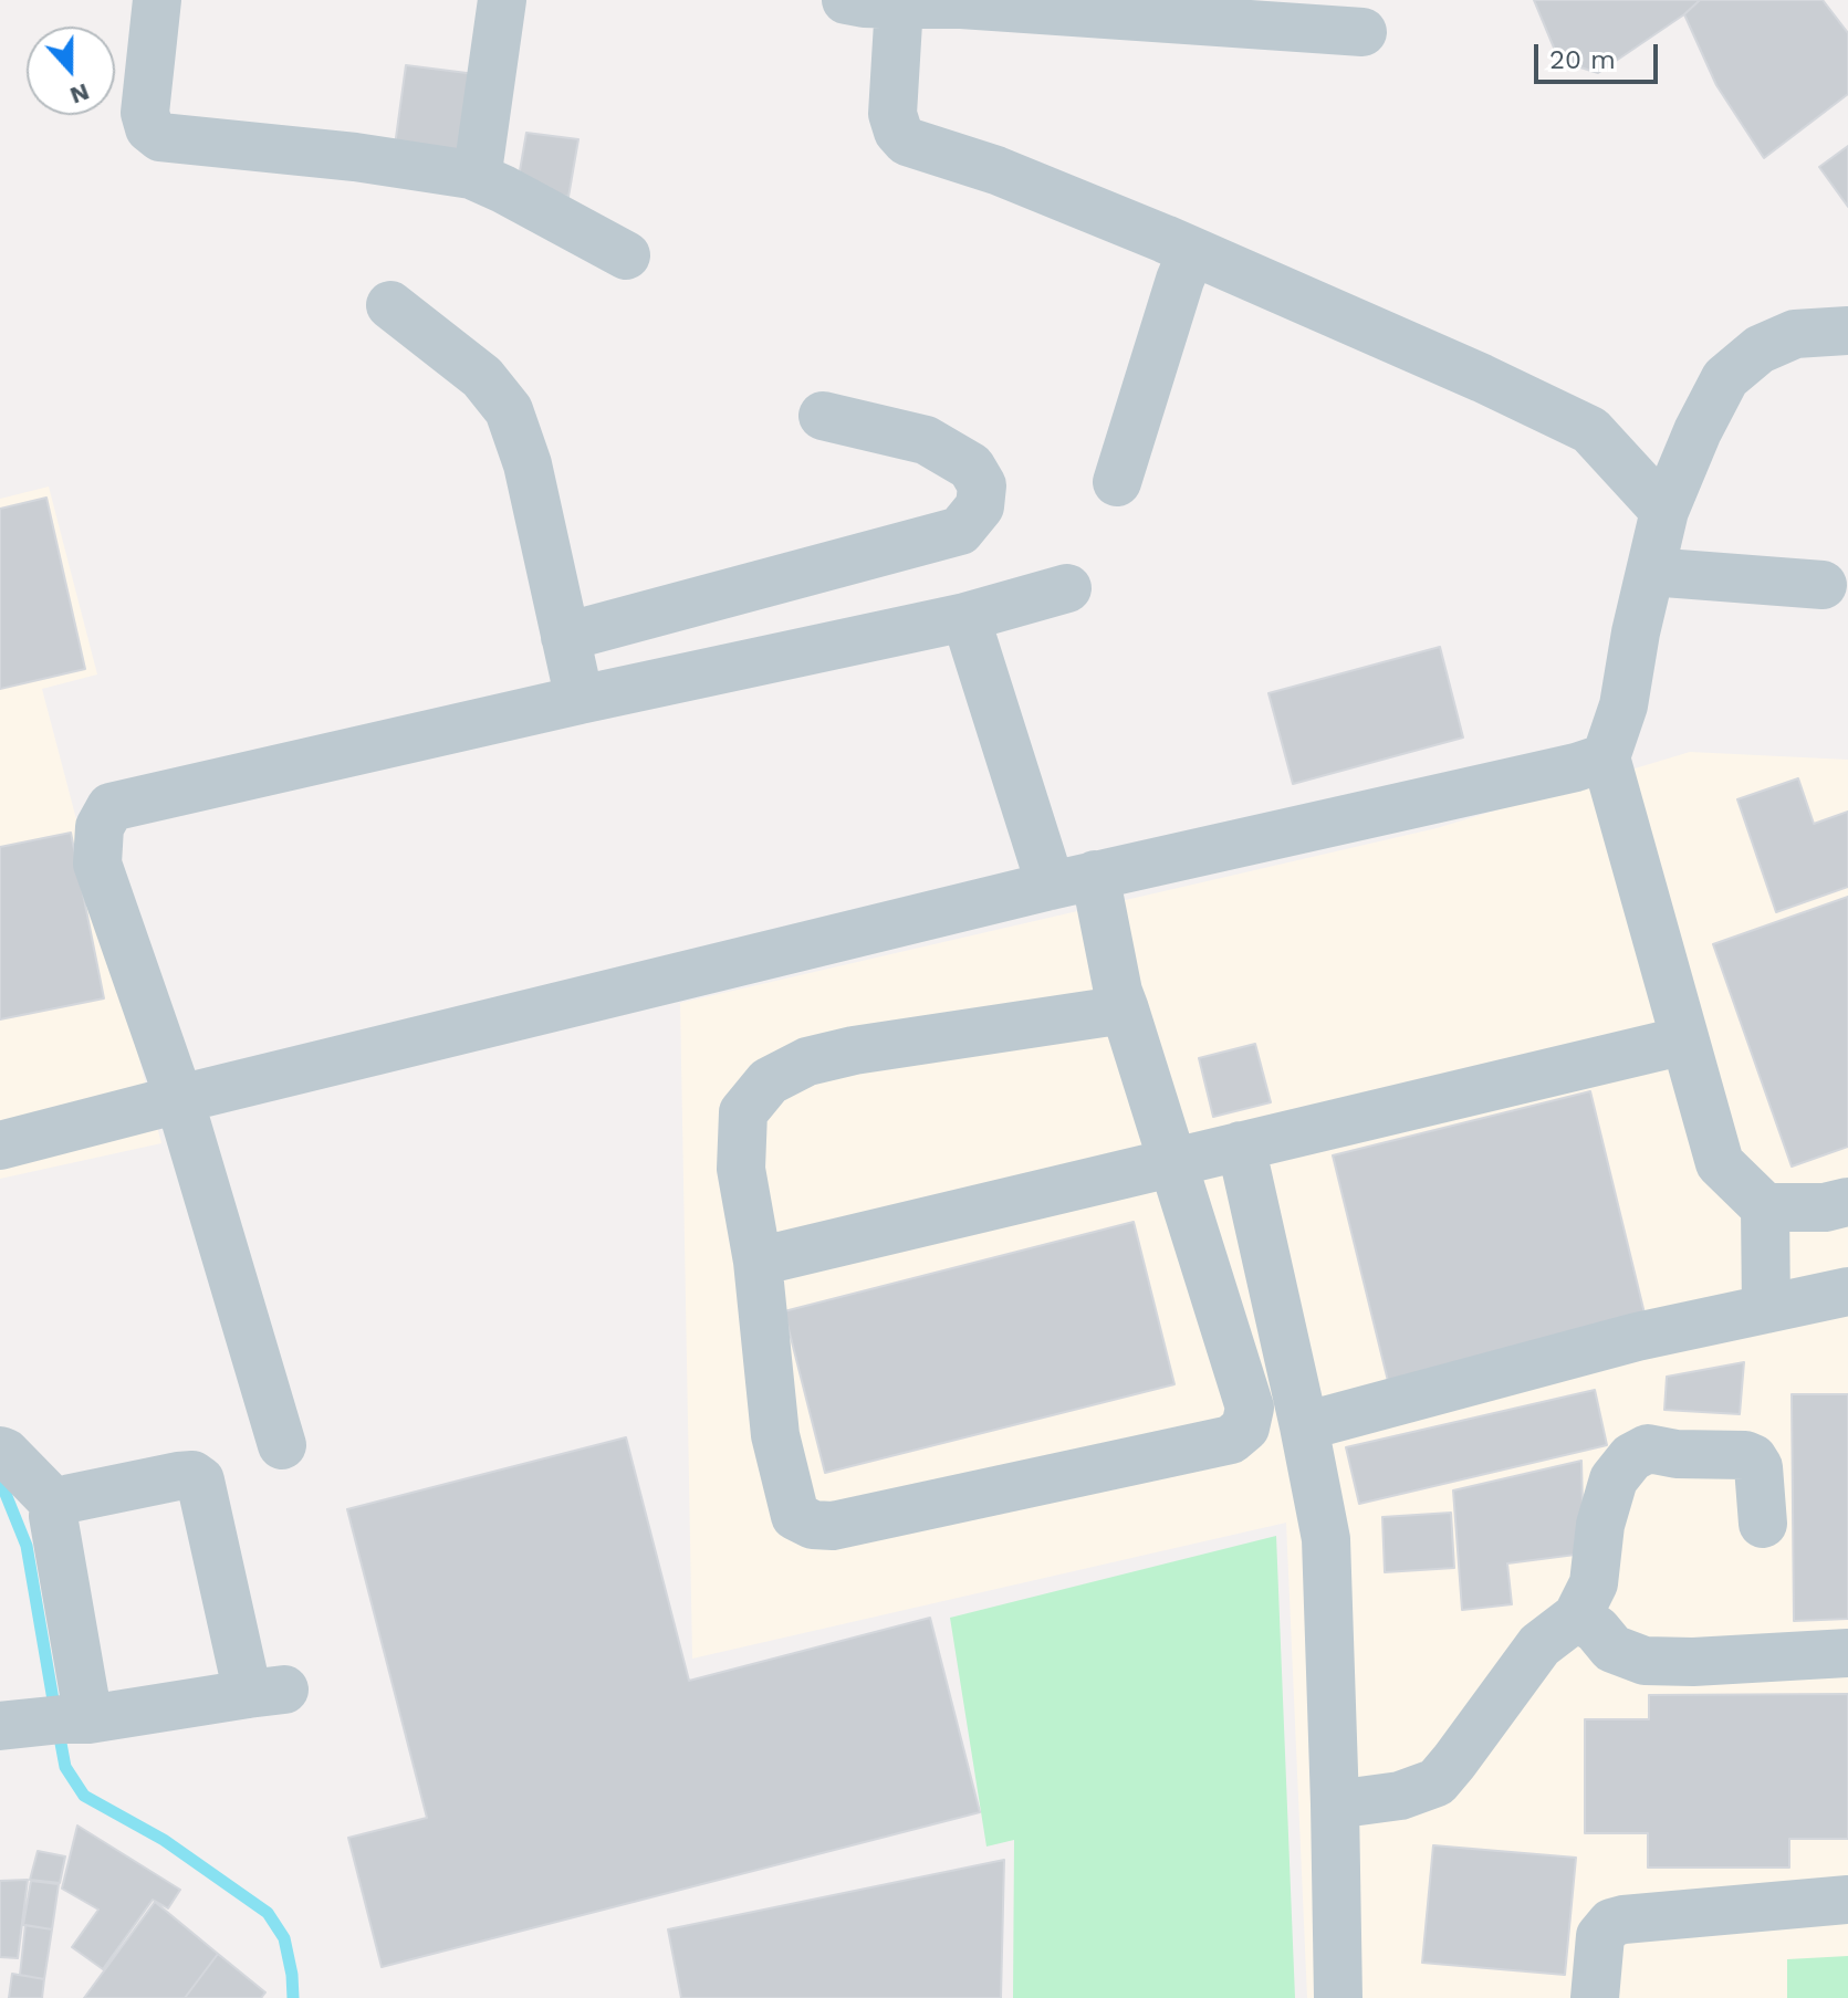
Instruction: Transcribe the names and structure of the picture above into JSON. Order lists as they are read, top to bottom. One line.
{"scale_bar":"20 m","north":"bottom"}
